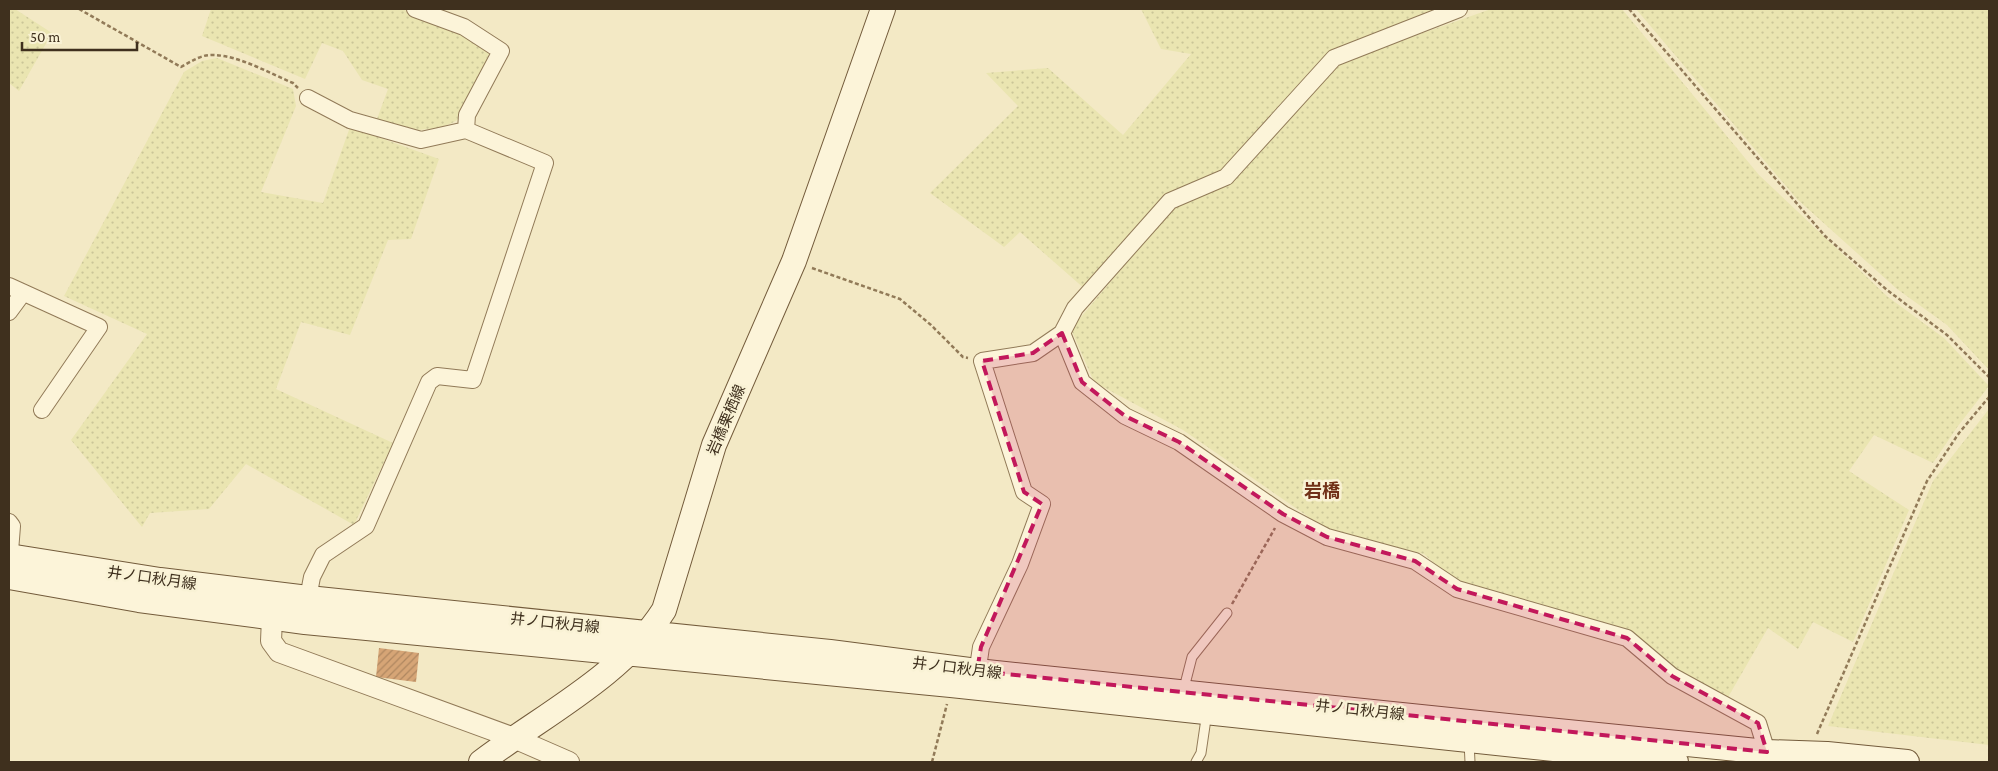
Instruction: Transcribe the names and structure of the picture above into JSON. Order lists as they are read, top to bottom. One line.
{"streets":{"main road":["岩橋栗栖線","井ノ口秋月線"]},"crossings":[["岩橋栗栖線","井ノ口秋月線"]],"districts":["岩橋"],"scale_bar":"50 m"}
